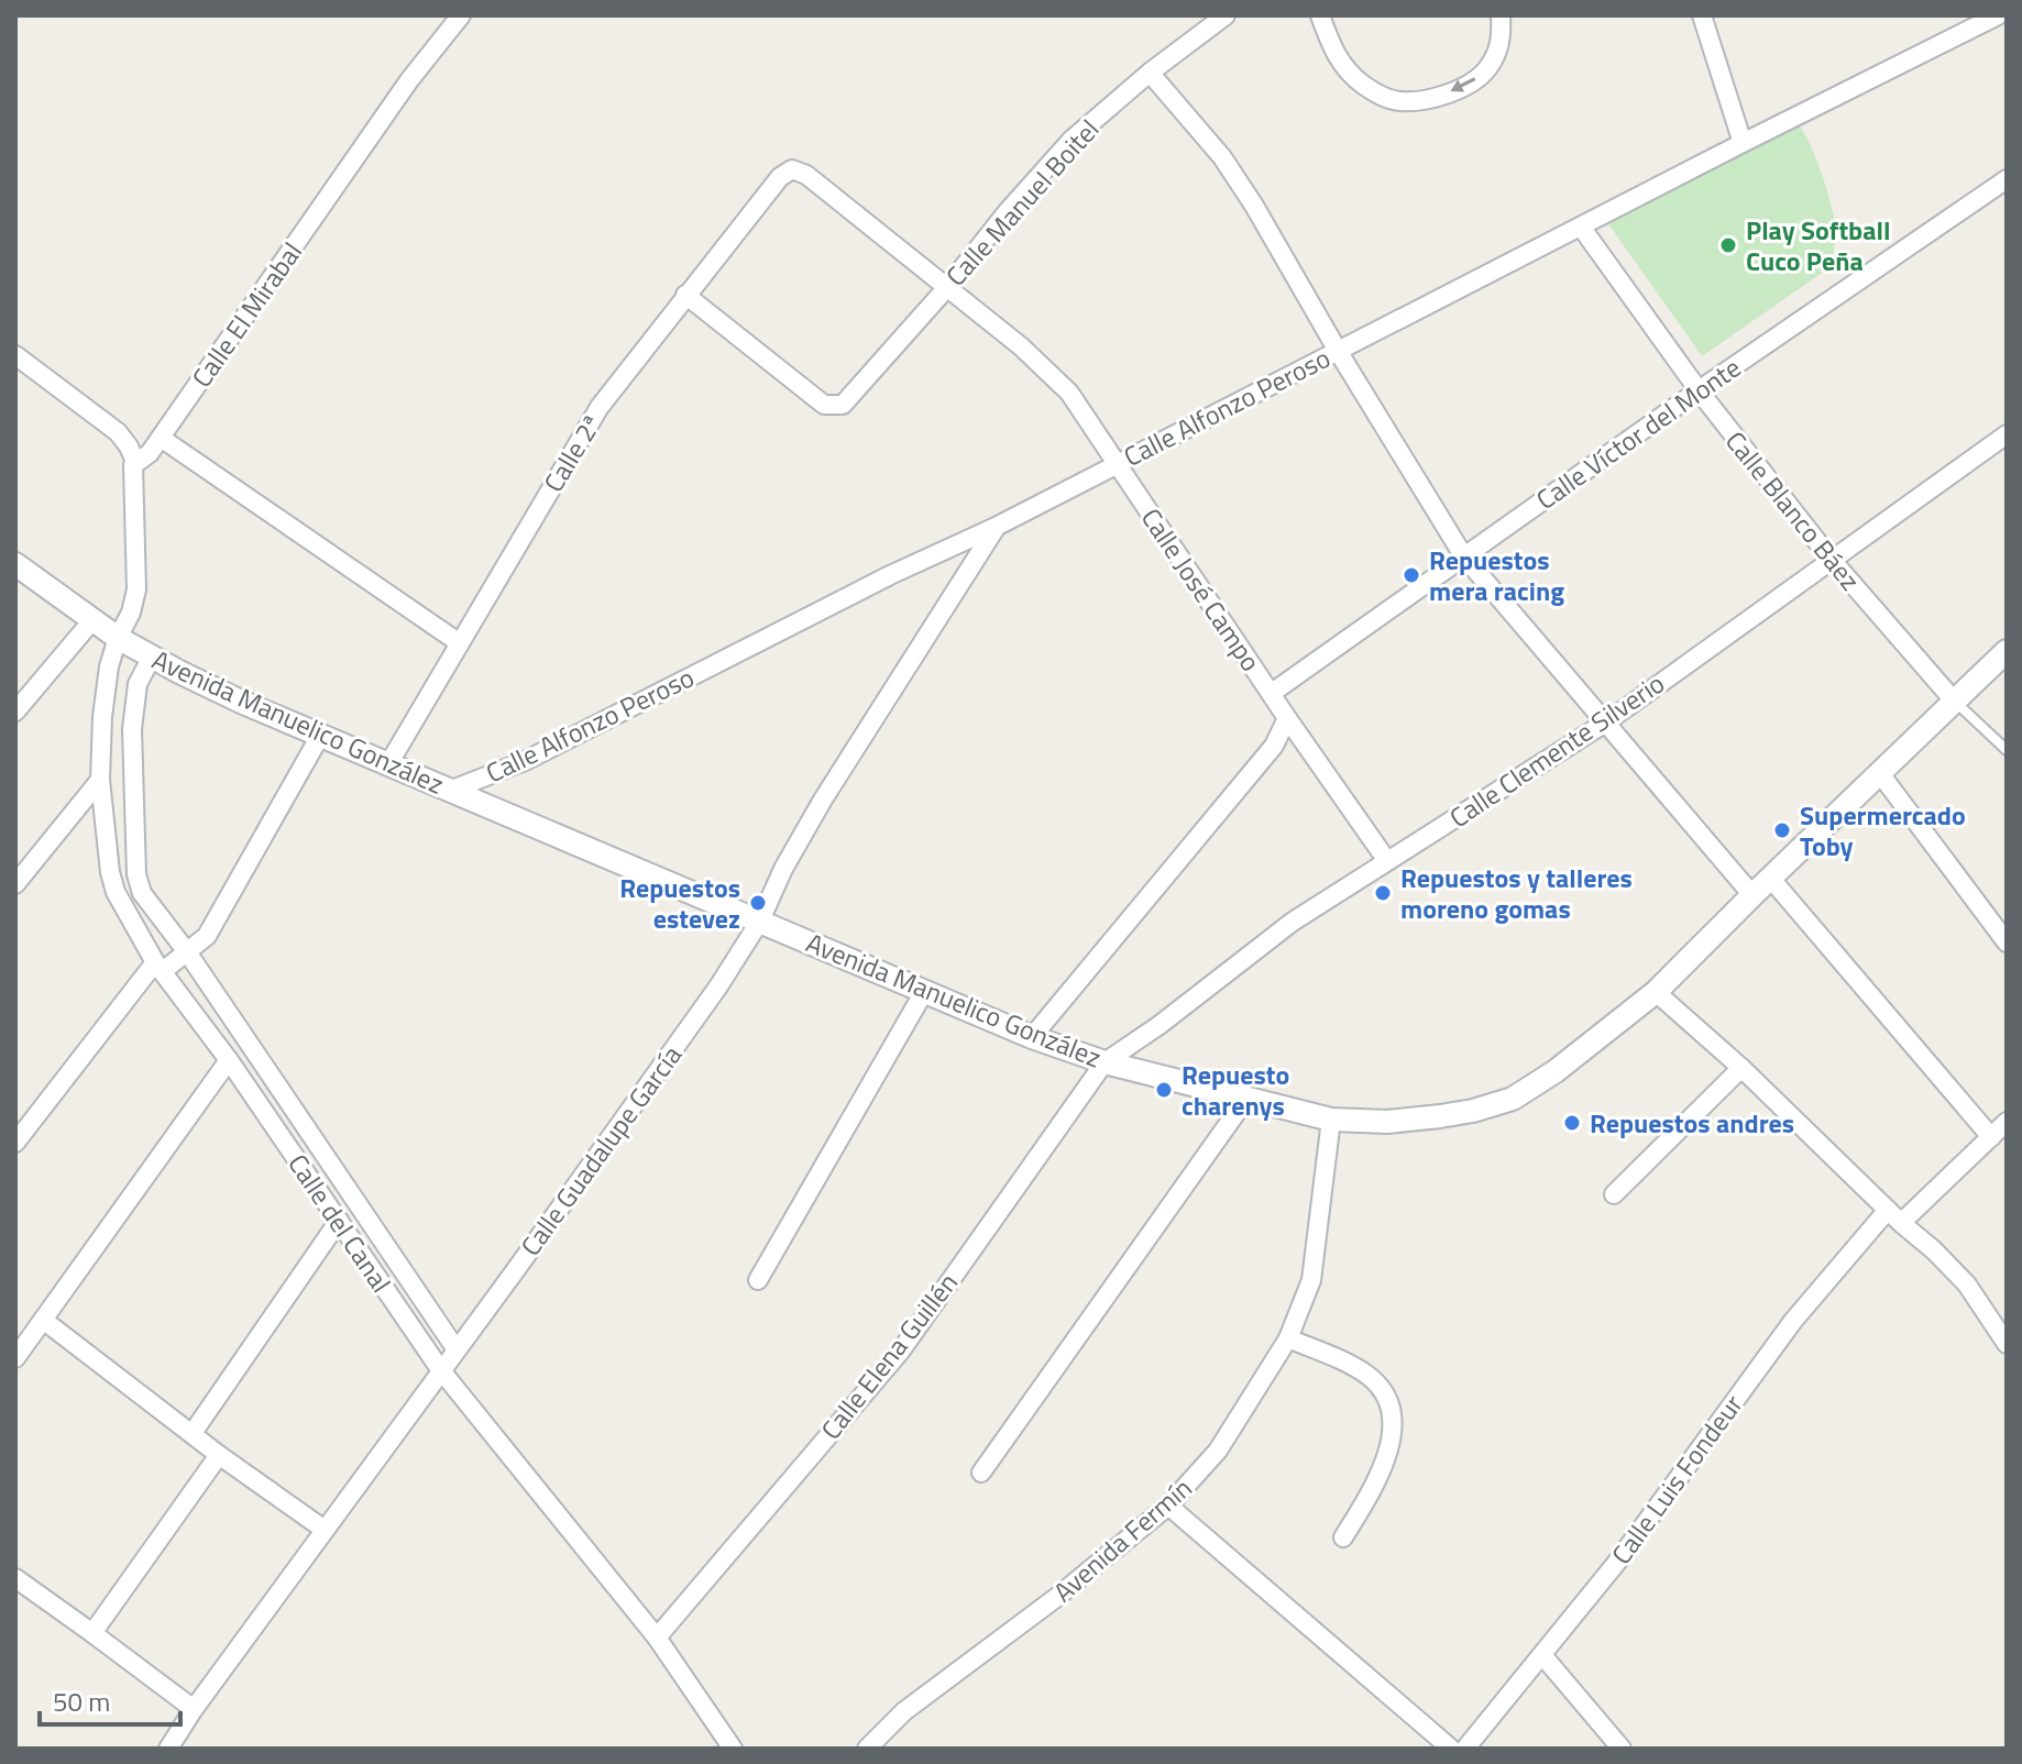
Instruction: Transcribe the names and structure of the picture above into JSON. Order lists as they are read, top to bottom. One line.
{"streets":{"street":["Calle Manuel Boitel","Calle El Mirabal","Calle Alfonzo Peroso","Calle Víctor del Monte","Calle 2ª","Calle Blanco Báez","Calle José Campo","Avenida Manuelico González","Calle Clemente Silverio","Calle Guadalupe García","Calle del Canal","Calle Elena Guillén","Calle Luis Fondeur","Avenida Fermín"]},"crossings":[["Calle Manuel Boitel","Calle 2ª"],["Calle Manuel Boitel","Calle José Campo"],["Calle Alfonzo Peroso","Calle Blanco Báez"],["Calle Alfonzo Peroso","Calle José Campo"],["Calle Alfonzo Peroso","Avenida Manuelico González"],["Calle Alfonzo Peroso","Calle Guadalupe García"],["Calle Víctor del Monte","Calle Blanco Báez"],["Calle Víctor del Monte","Calle José Campo"],["Calle 2ª","Calle José Campo"],["Calle 2ª","Avenida Manuelico González"],["Calle Blanco Báez","Avenida Manuelico González"],["Calle Blanco Báez","Calle Clemente Silverio"],["Calle José Campo","Calle Clemente Silverio"],["Avenida Manuelico González","Calle Clemente Silverio"],["Avenida Manuelico González","Calle Guadalupe García"],["Avenida Manuelico González","Calle del Canal"],["Avenida Manuelico González","Calle Elena Guillén"],["Avenida Manuelico González","Avenida Fermín"],["Calle Clemente Silverio","Calle Elena Guillén"],["Calle Guadalupe García","Calle del Canal"],["Calle del Canal","Calle Elena Guillén"]],"places":["Play Softball Cuco Peña","Repuestos mera racing","Supermercado Toby","Repuestos y talleres moreno gomas","Repuestos estevez","Repuesto charenys","Repuestos andres"],"scale_bar":"50 m"}
